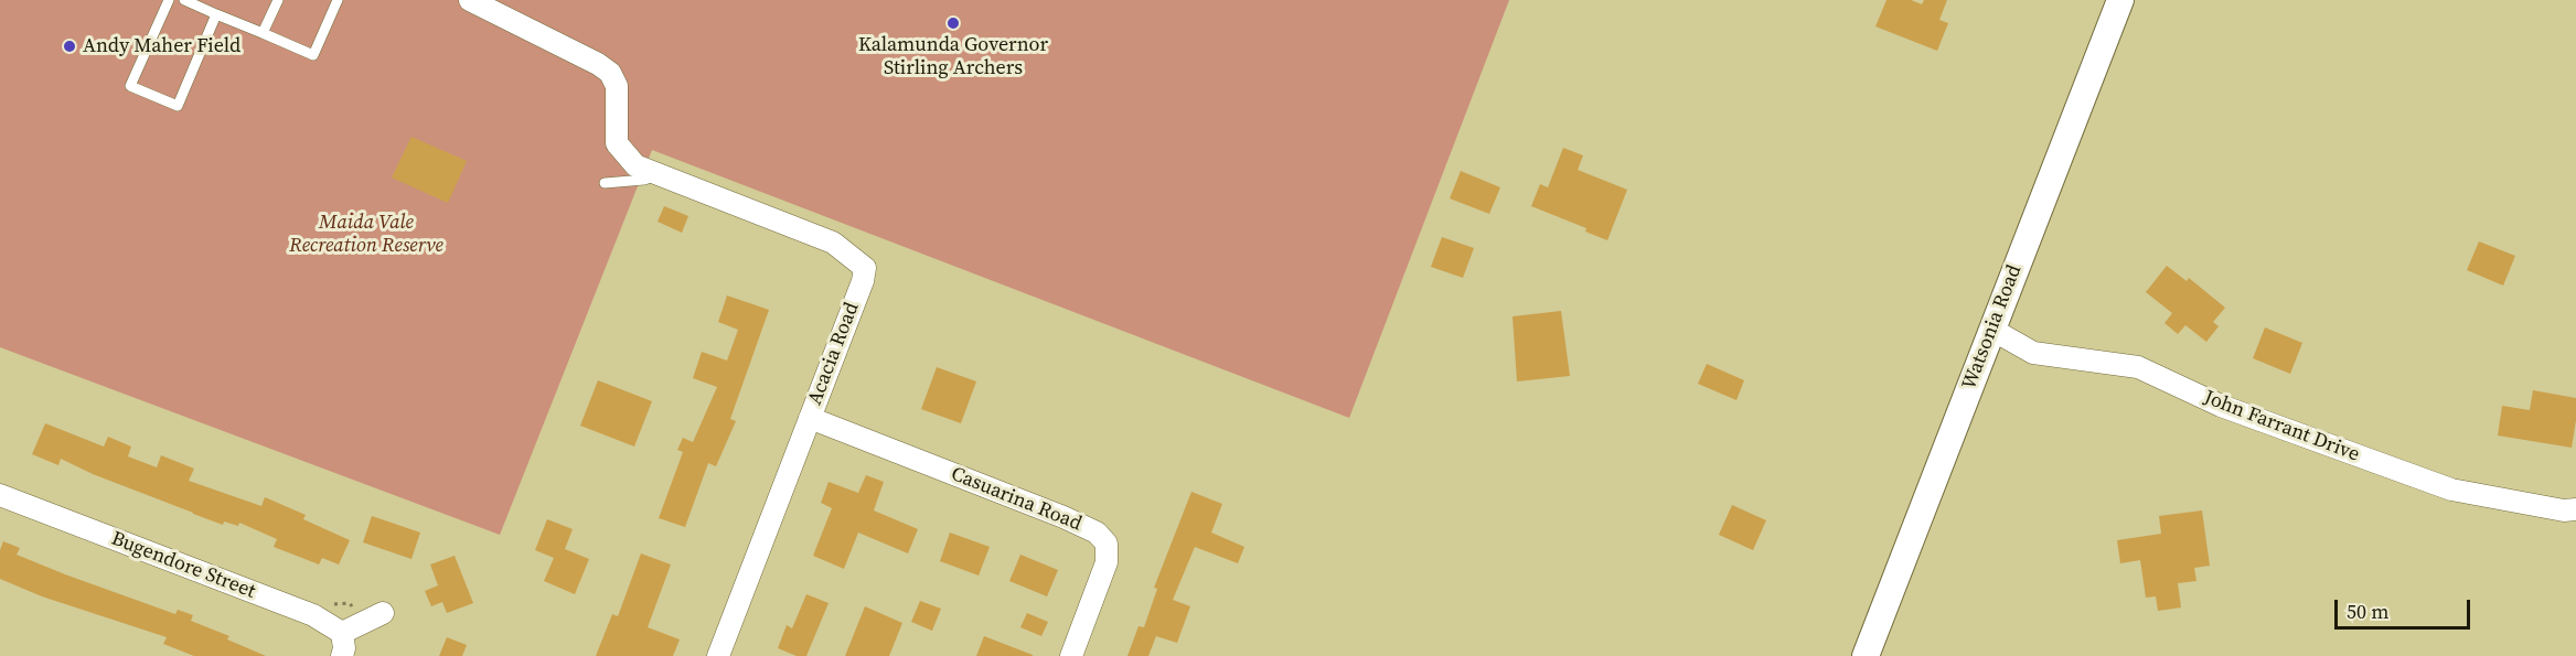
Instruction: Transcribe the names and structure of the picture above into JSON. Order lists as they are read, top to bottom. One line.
{"streets":{"street":["Watsonia Road","Acacia Road","John Farrant Drive","Casuarina Road","Bugendore Street"]},"crossings":[["Watsonia Road","John Farrant Drive"],["Acacia Road","Casuarina Road"]],"parks":["Maida Vale Recreation Reserve"],"places":["Kalamunda Governor Stirling Archers","Andy Maher Field"],"scale_bar":"50 m"}
